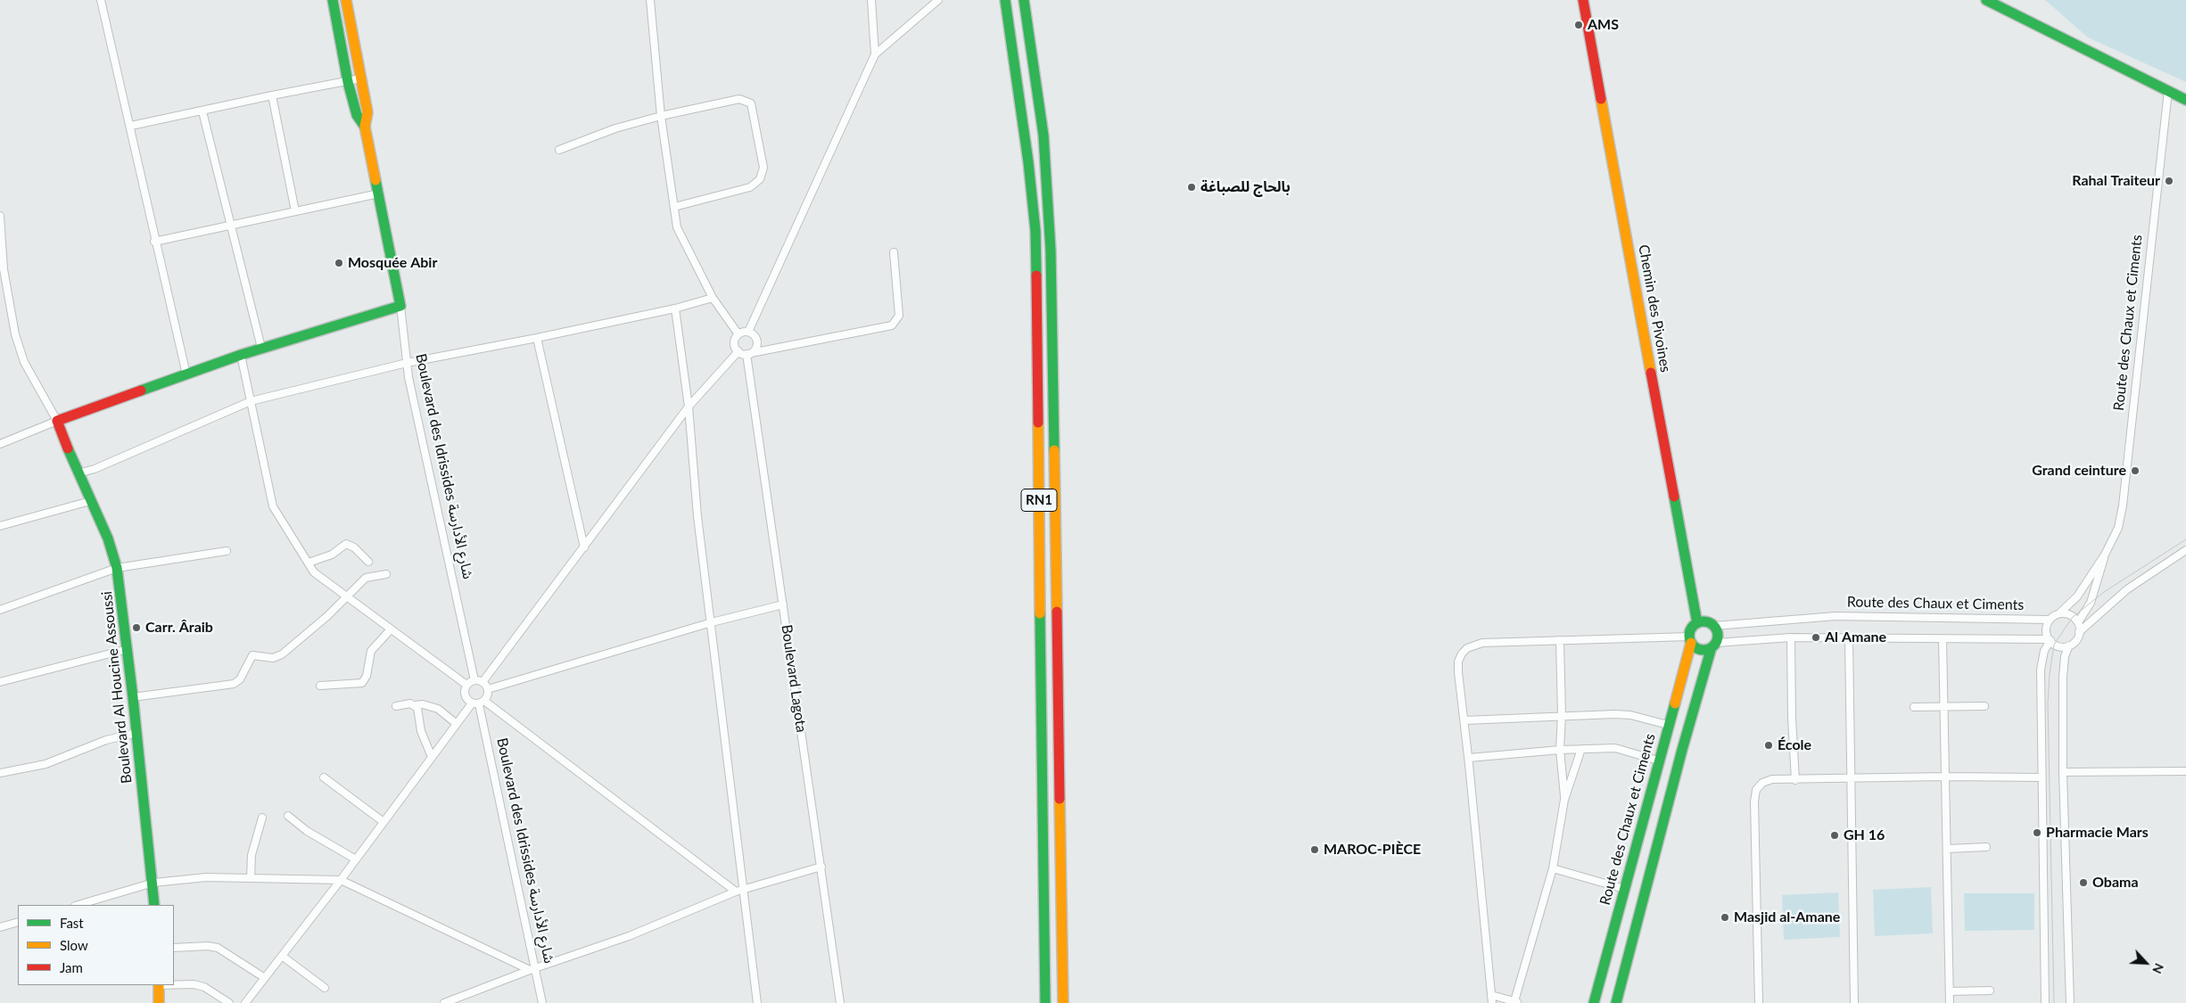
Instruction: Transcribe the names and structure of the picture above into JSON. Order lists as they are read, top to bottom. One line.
{"streets":{"main road":["Chemin des Pivoines","Route des Chaux et Ciments","Boulevard des Idrissides شارع الأدارسة","RN1","Boulevard Al Houcine Assoussi"],"street":["Boulevard Lagota"]},"crossings":[["Chemin des Pivoines","Route des Chaux et Ciments"]],"places":["AMS","Rahal Traiteur","بالحاج للصباغة","Mosquée Abir","Grand ceinture","Carr. Âraib","Al Amane","École","Pharmacie Mars","GH 16","MAROC-PIÈCE","Obama","Masjid al-Amane"],"legend":["Fast","Slow","Jam"],"north":"bottom right"}
